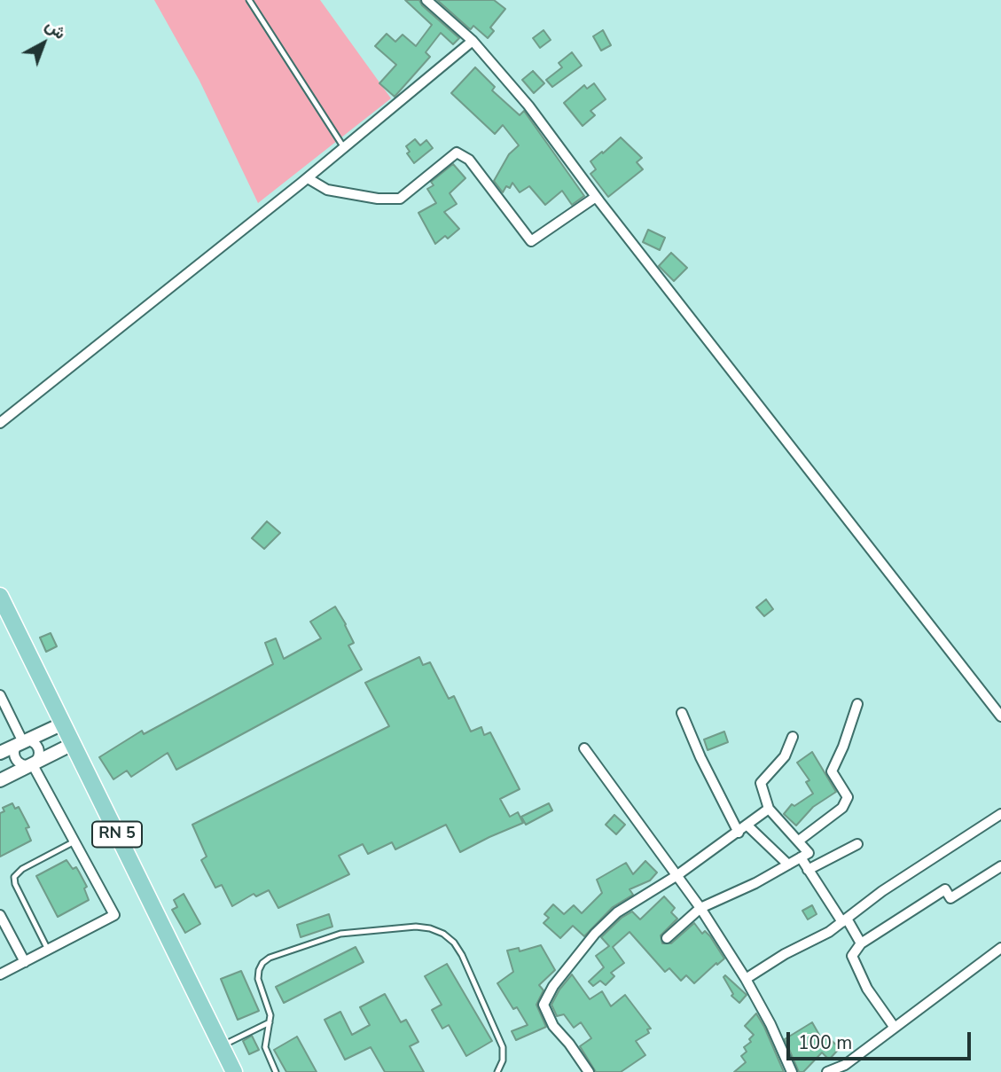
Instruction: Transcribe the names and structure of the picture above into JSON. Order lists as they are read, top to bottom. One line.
{"streets":{"main road":["RN 5"]},"scale_bar":"100 m","north":"top right"}
